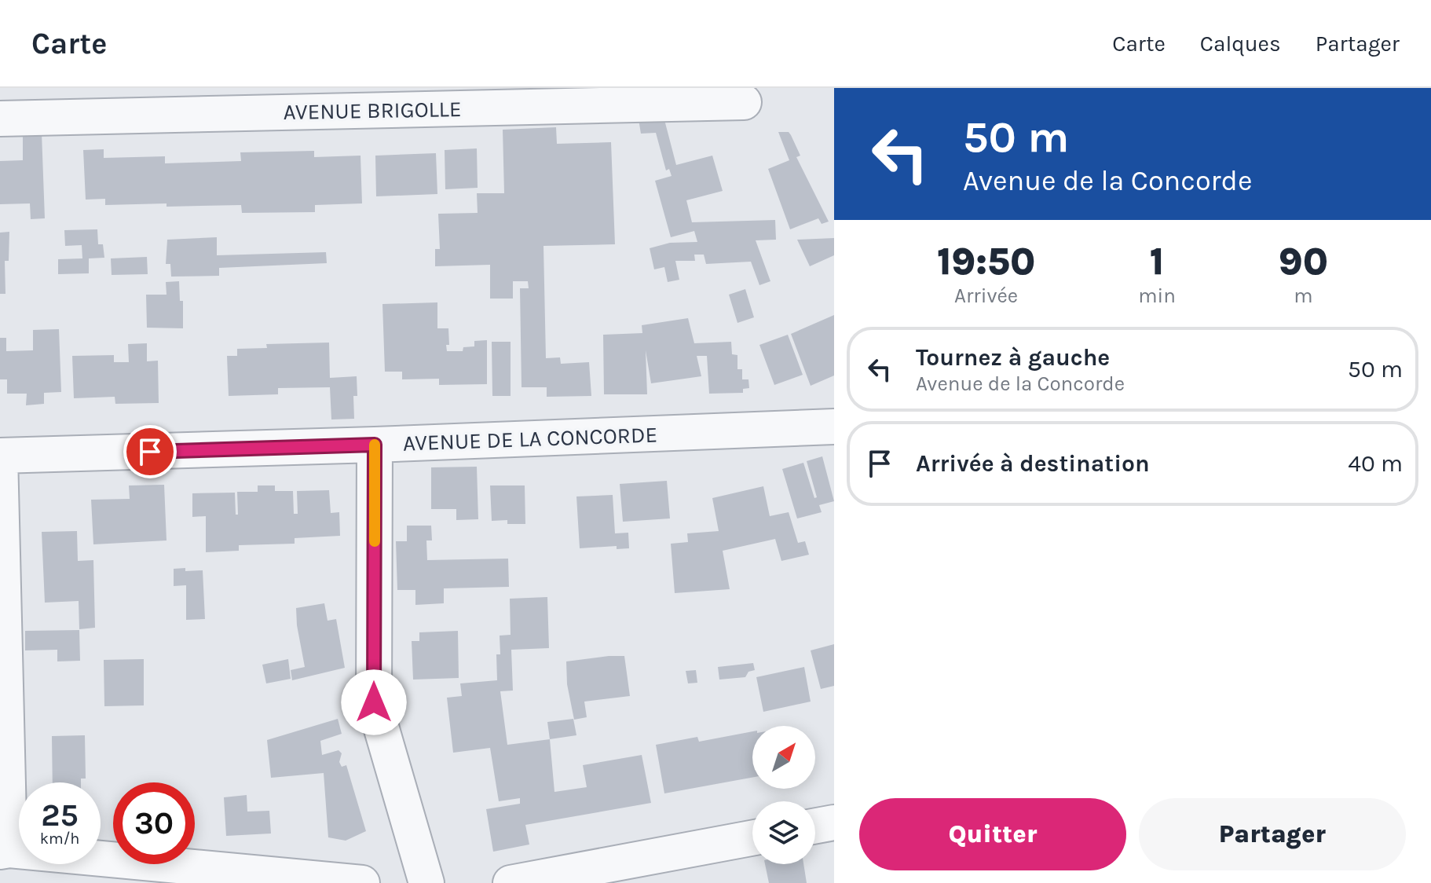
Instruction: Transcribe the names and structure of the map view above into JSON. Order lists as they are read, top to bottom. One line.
{"streets":{"street":["AVENUE BRIGOLLE","AVENUE DE LA CONCORDE"]},"north":"top right","page":{"header":"Carte","nav":["Carte","Calques","Partager"],"turn":["50 m","Avenue de la Concorde"],"eta":["19:50","Arrivée","1","min","90","m"],"list":[{"name":"Tournez à gauche","note":"Avenue de la Concorde","value":"50 m"},{"name":"Arrivée à destination","value":"40 m"}],"speed":"25 km/h","limit":"30","buttons":["Quitter","Partager"]}}
